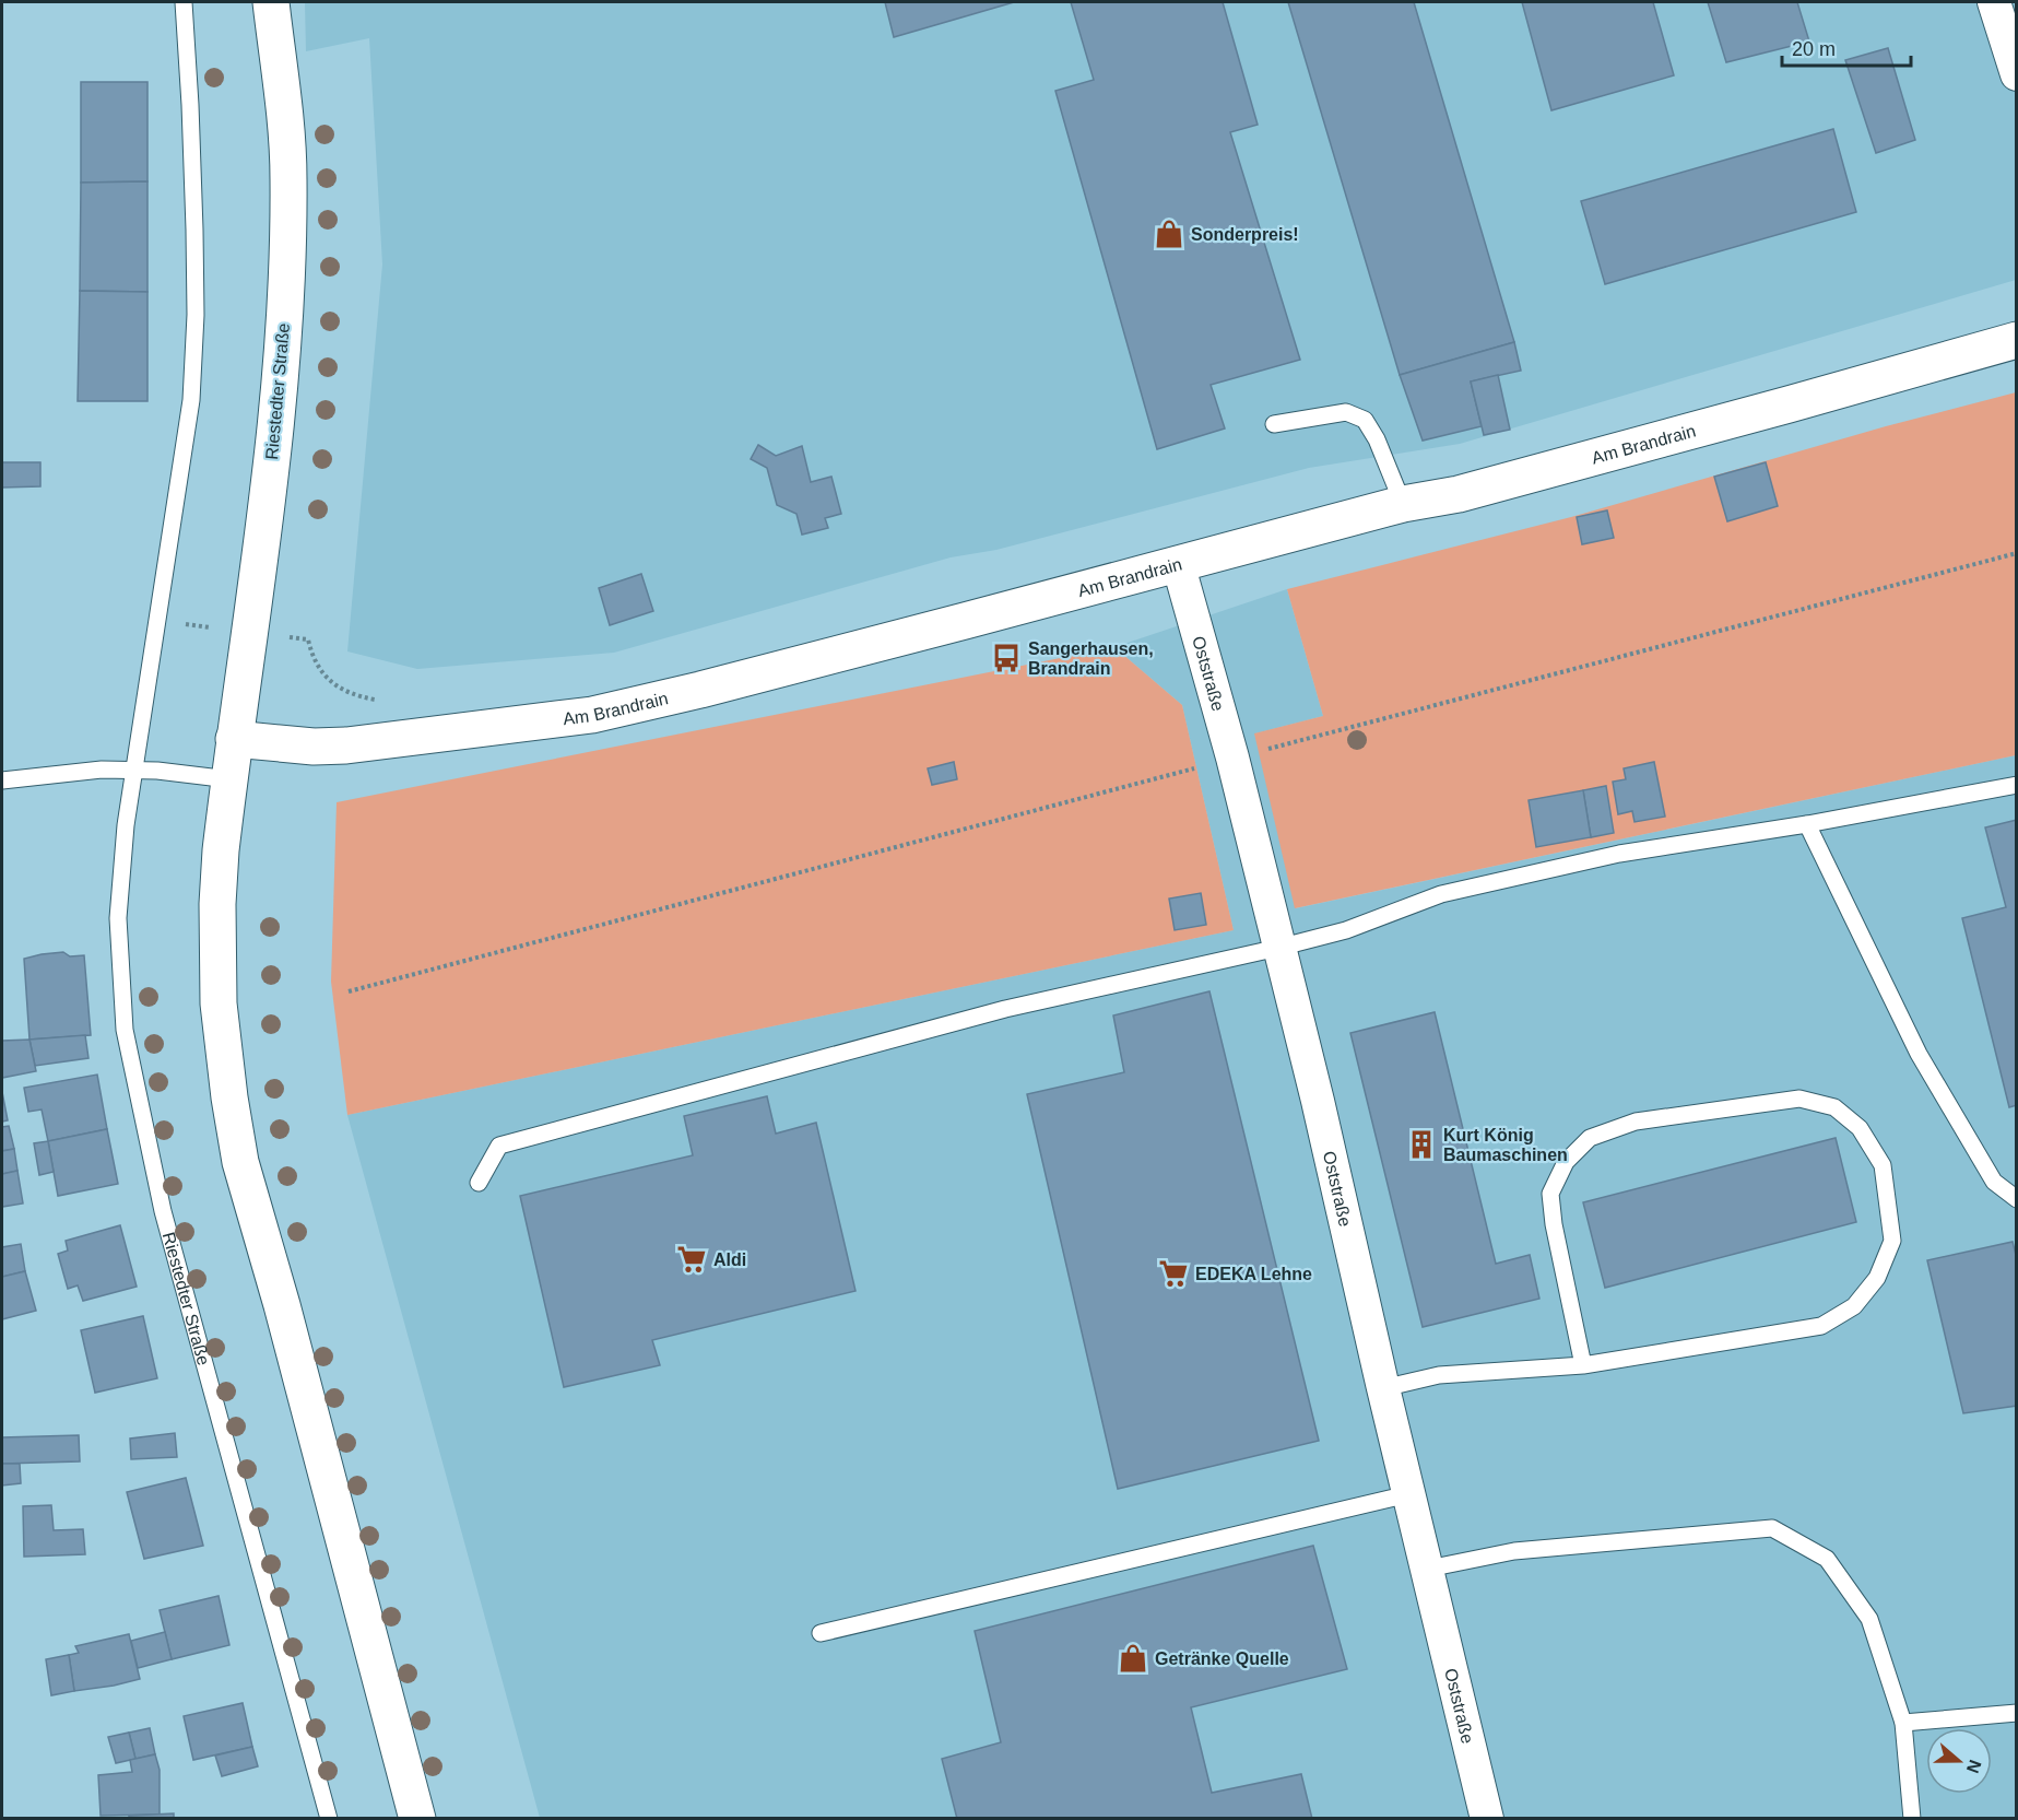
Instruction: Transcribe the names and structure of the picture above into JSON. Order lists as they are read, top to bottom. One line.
{"streets":{"main road":["Riestedter Straße","Am Brandrain"],"street":["Oststraße"]},"crossings":[["Riestedter Straße","Am Brandrain"],["Am Brandrain","Oststraße"]],"places":{"shop":["Sonderpreis!","Getränke Quelle"],"bus stop":["Sangerhausen, Brandrain"],"building":["Kurt König Baumaschinen"],"supermarket":["Aldi","EDEKA Lehne"]},"scale_bar":"20 m","north":"right"}
